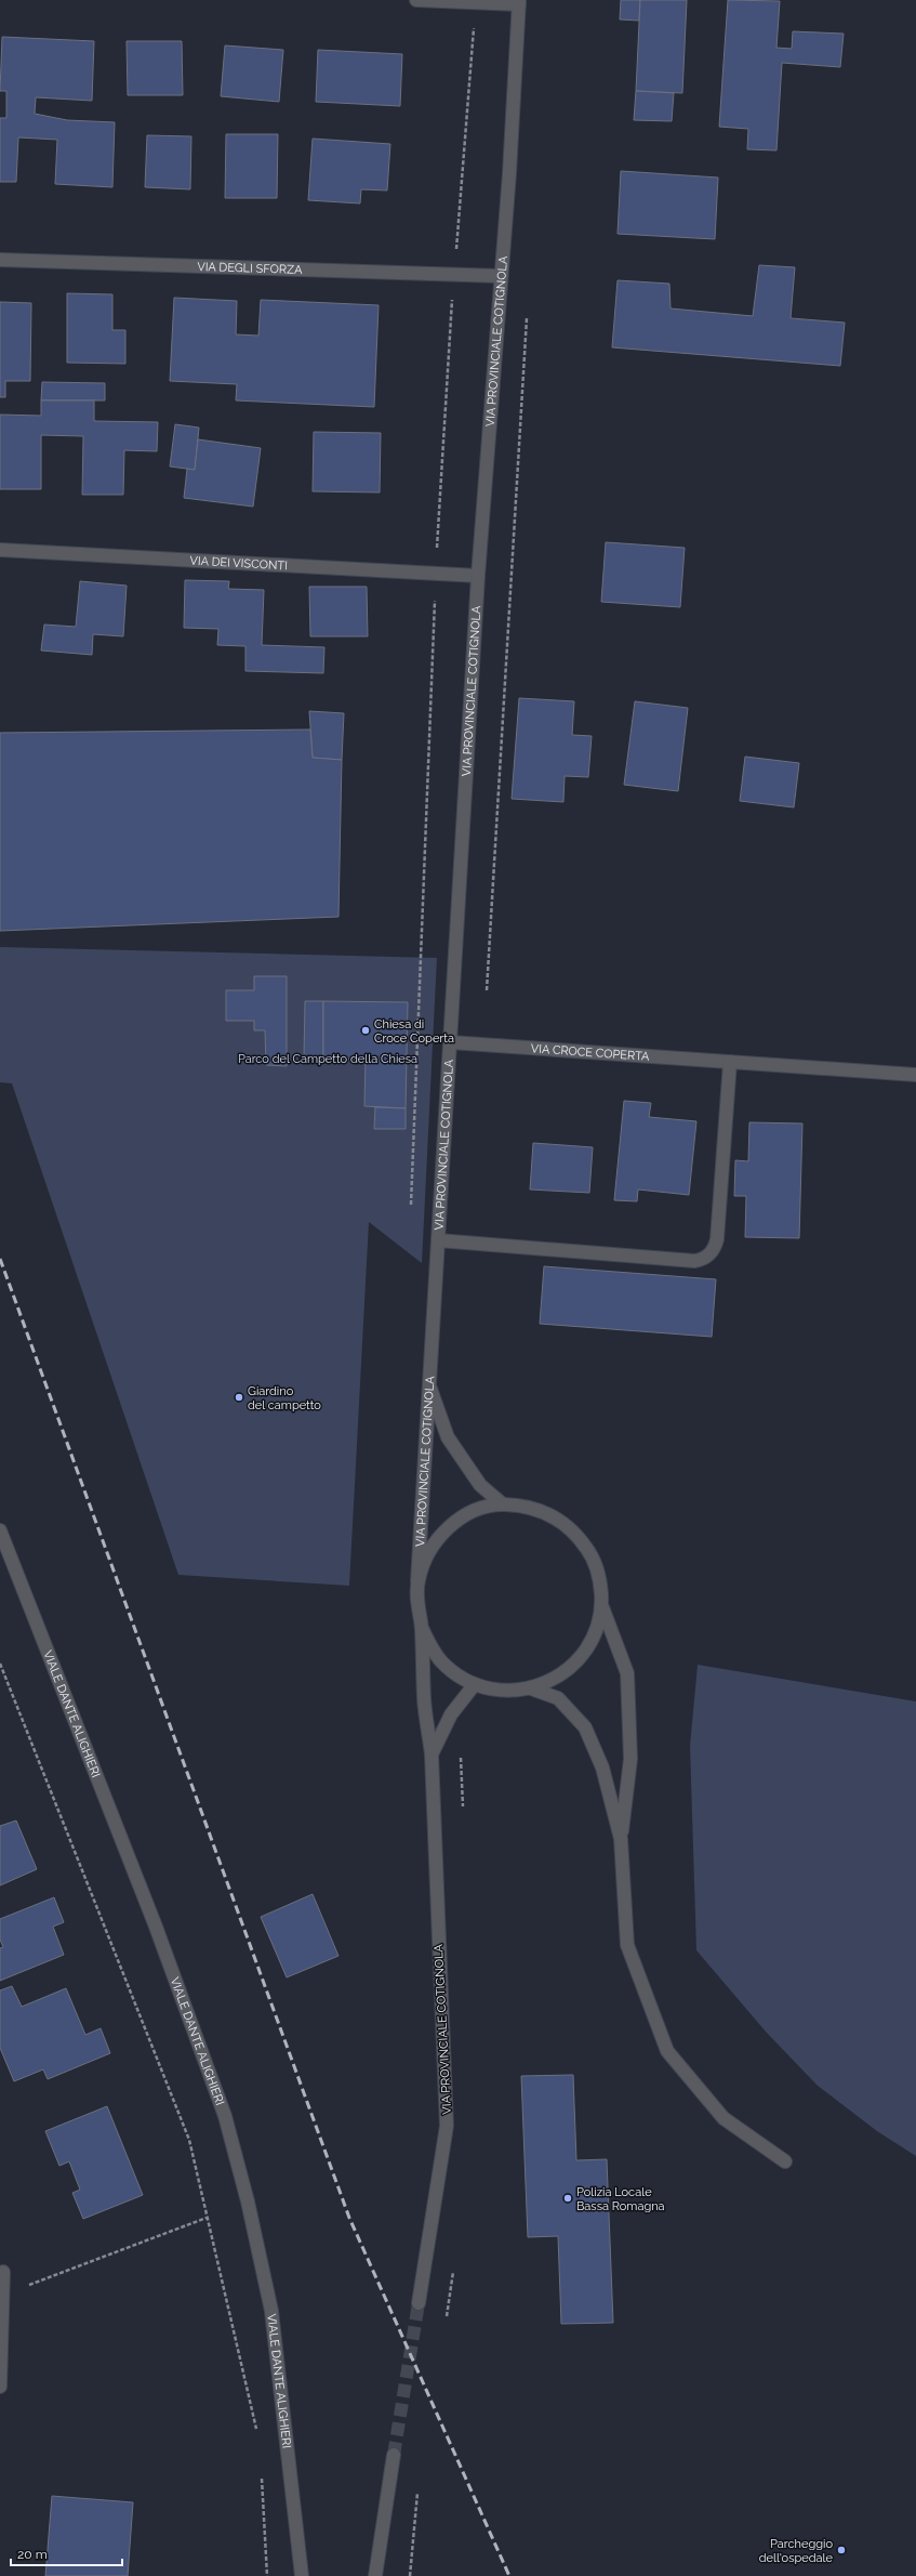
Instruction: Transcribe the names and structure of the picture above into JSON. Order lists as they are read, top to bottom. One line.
{"streets":{"street":["VIA DEGLI SFORZA","VIA PROVINCIALE COTIGNOLA","VIA DEI VISCONTI","VIA CROCE COPERTA","VIALE DANTE ALIGHIERI"]},"crossings":[["VIA DEGLI SFORZA","VIA PROVINCIALE COTIGNOLA"],["VIA PROVINCIALE COTIGNOLA","VIA DEI VISCONTI"],["VIA PROVINCIALE COTIGNOLA","VIA CROCE COPERTA"]],"parks":["Parco del Campetto della Chiesa"],"places":["Chiesa di Croce Coperta","Giardino del campetto","Polizia Locale Bassa Romagna","Parcheggio dell'ospedale"],"scale_bar":"20 m"}
